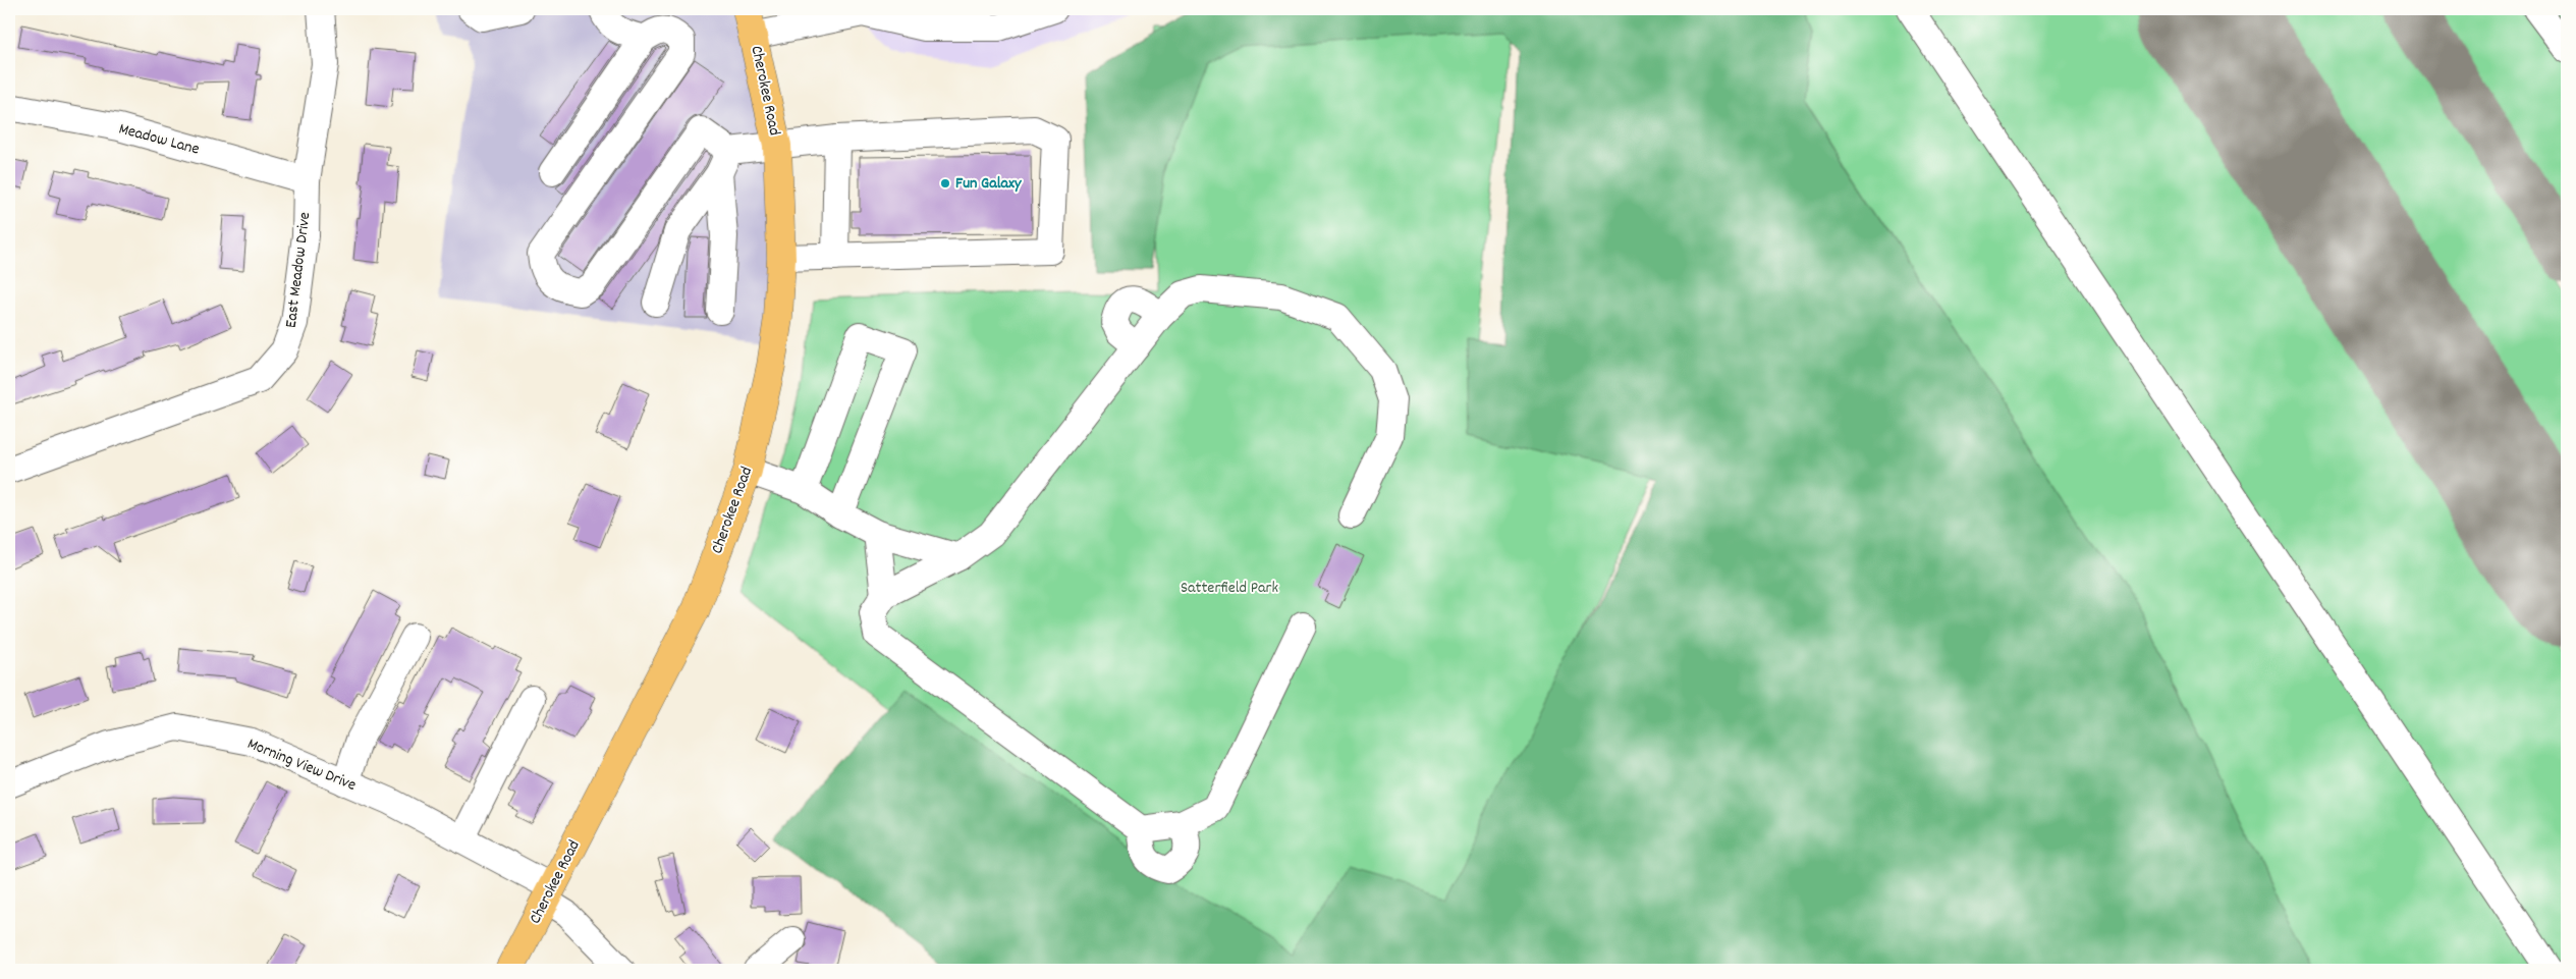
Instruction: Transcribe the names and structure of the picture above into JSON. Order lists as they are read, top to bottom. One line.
{"streets":{"main road":["Cherokee Road"],"street":["Meadow Lane","East Meadow Drive","Morning View Drive"]},"crossings":[["Cherokee Road","Morning View Drive"],["Meadow Lane","East Meadow Drive"]],"parks":["Satterfield Park"],"places":["Fun Galaxy"]}
